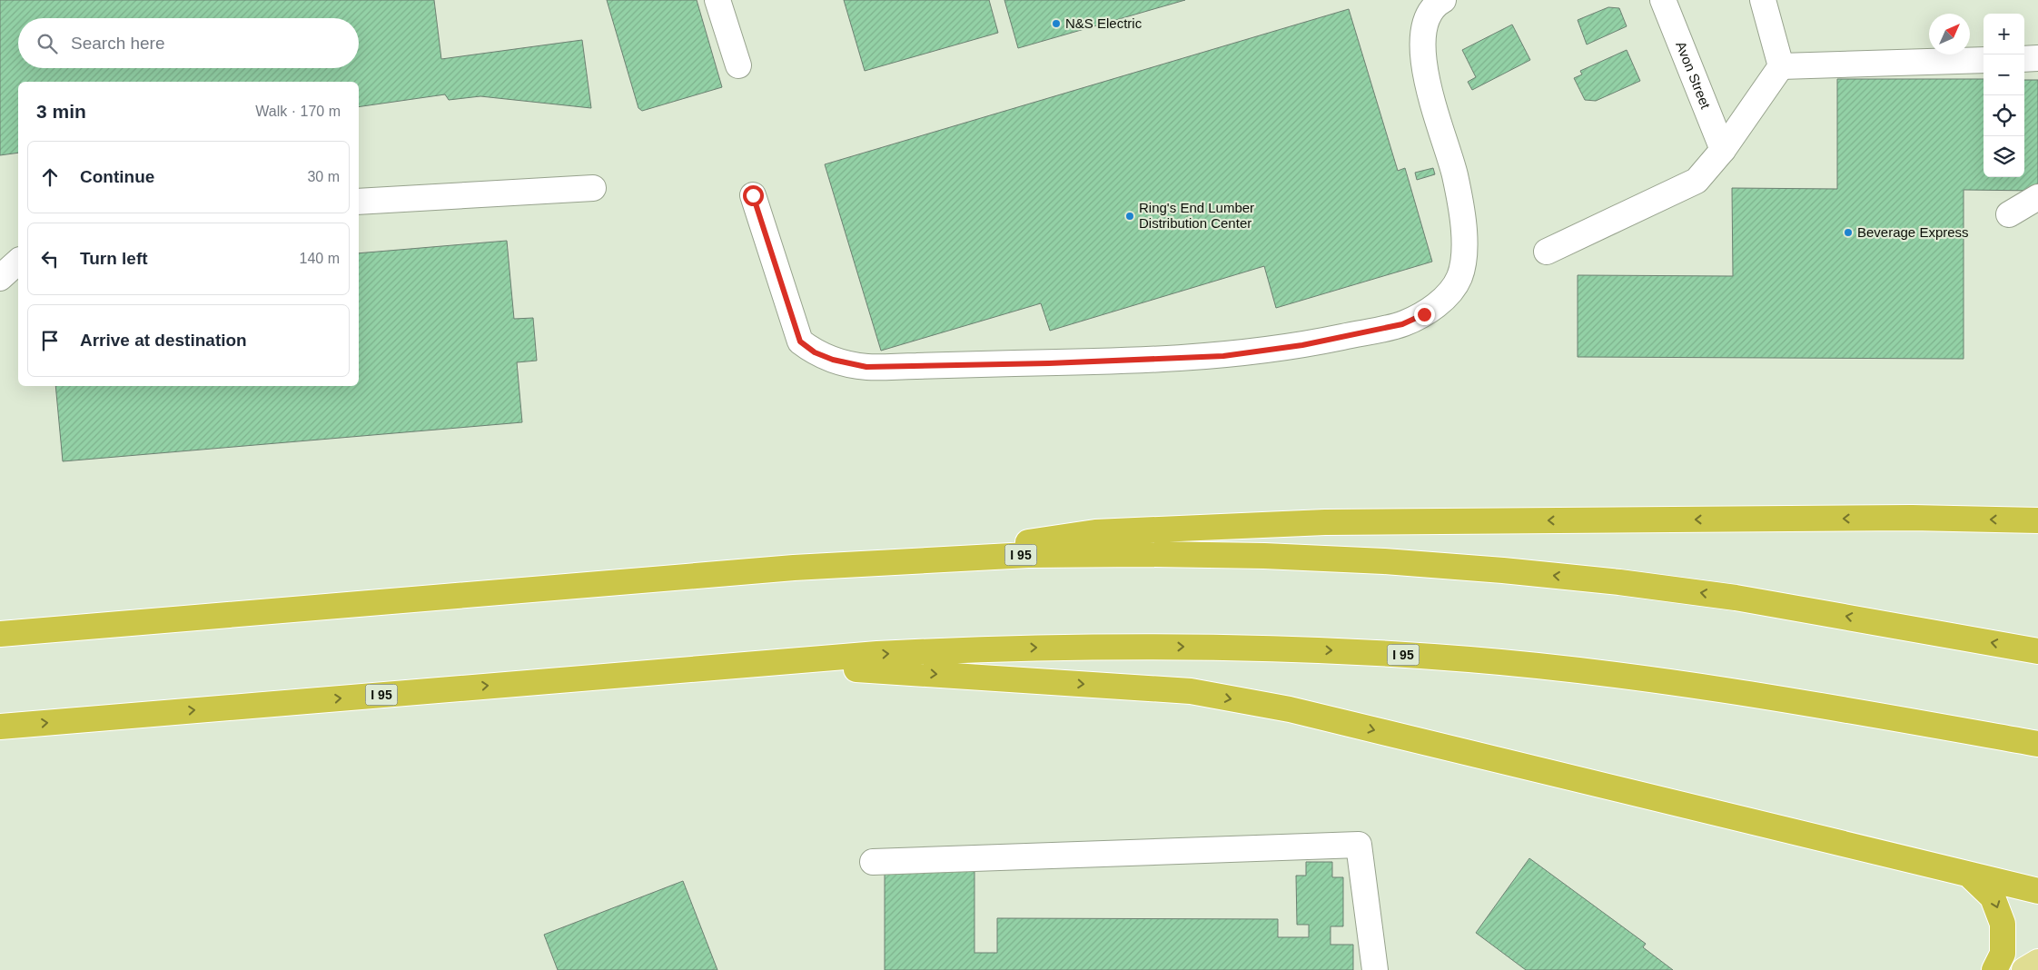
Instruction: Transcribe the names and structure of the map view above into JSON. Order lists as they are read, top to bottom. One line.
{"streets":{"highway":["I 95"],"street":["Avon Street"]},"places":["N&S Electric","Ring's End Lumber Distribution Center","Beverage Express"],"north":"top right","page":{"map_buttons":["+","−"],"search":"Search here","heading":["3 min","Walk · 170 m"],"list":[["Continue","30 m"],["Turn left","140 m"],"Arrive at destination"]}}
